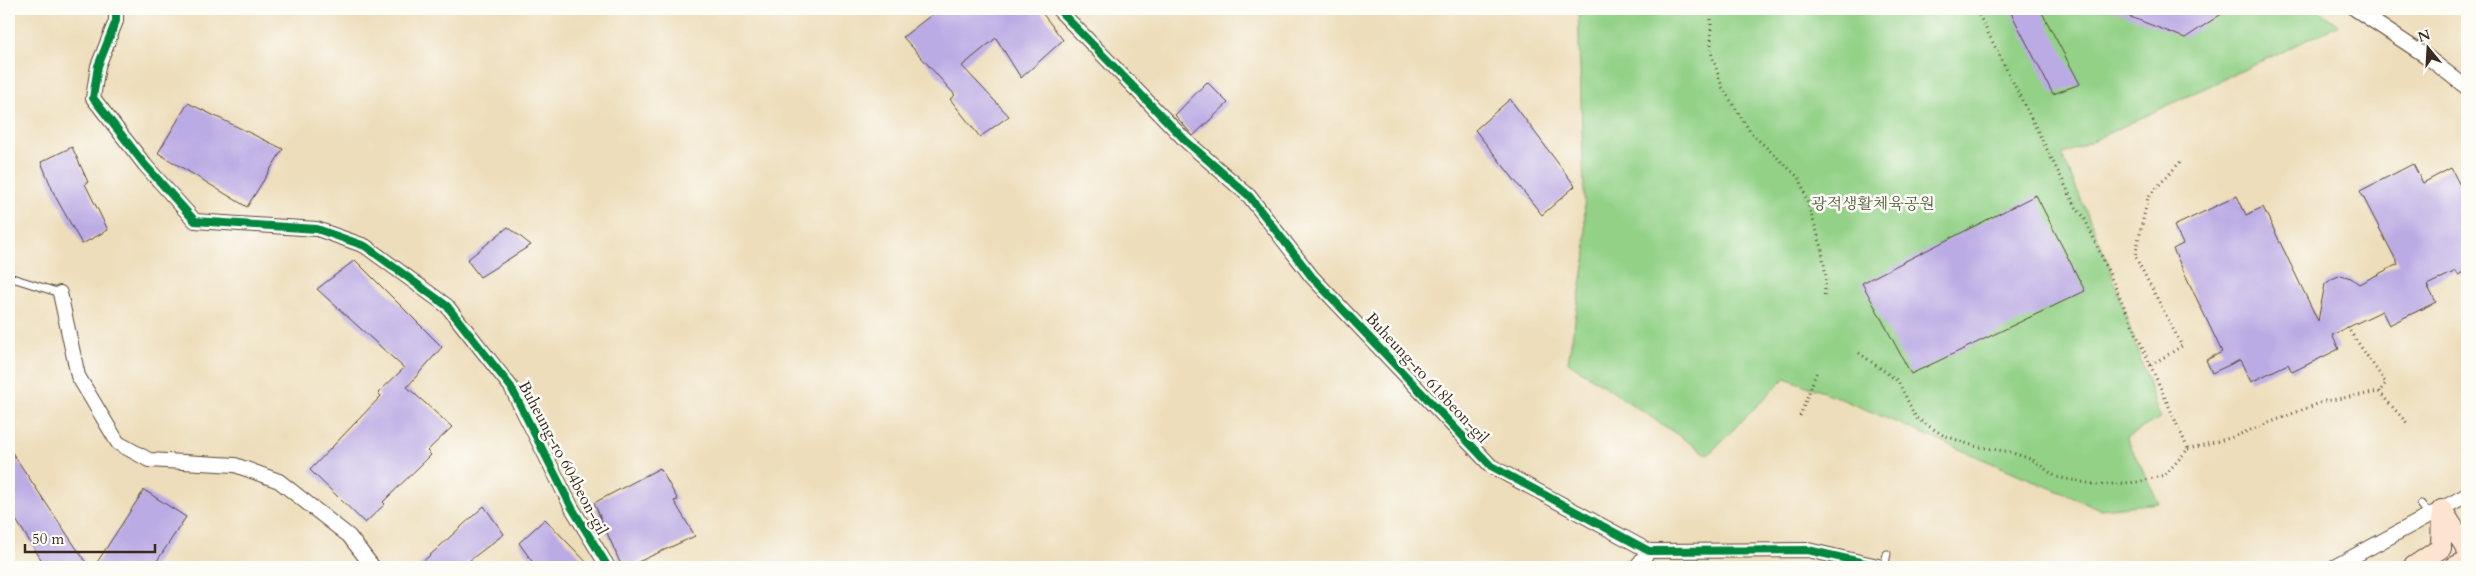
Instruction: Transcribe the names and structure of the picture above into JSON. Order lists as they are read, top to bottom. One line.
{"streets":{"street":["Buheung-ro 618beon-gil","Buheung-ro 604beon-gil"]},"parks":["광적생활체육공원"],"scale_bar":"50 m","north":"top"}
